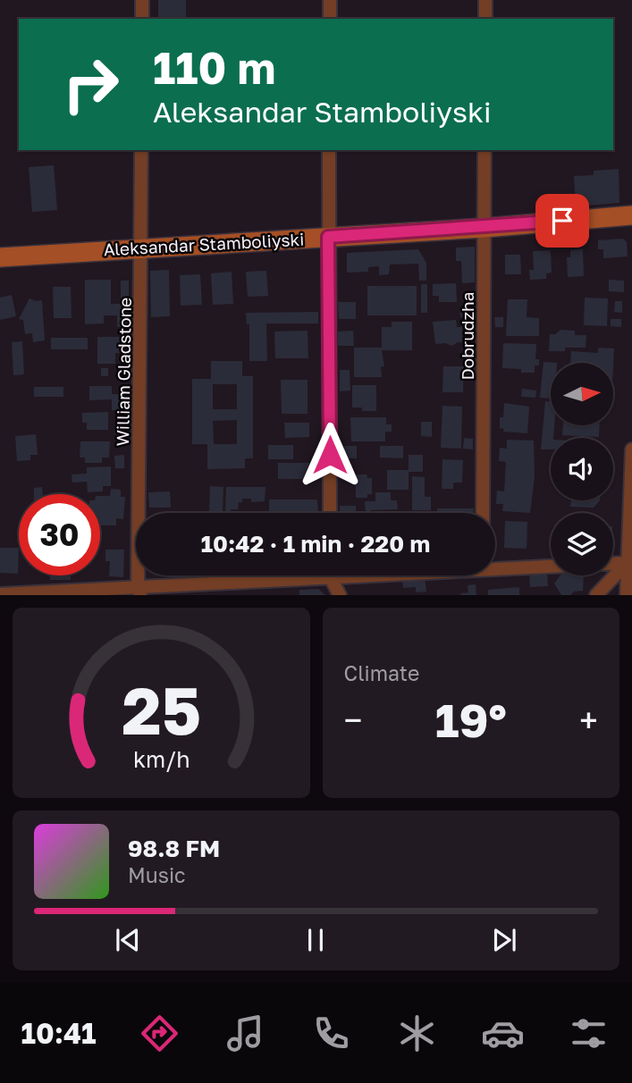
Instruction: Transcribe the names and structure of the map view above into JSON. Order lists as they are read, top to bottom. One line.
{"streets":{"main road":["Aleksandar Stamboliyski"],"street":["Dobrudzha","William Gladstone"]},"crossings":[["Aleksandar Stamboliyski","Dobrudzha"],["Aleksandar Stamboliyski","William Gladstone"]],"north":"right","page":{"turn":["110 m","Aleksandar Stamboliyski"],"limit":"30","trip":"10:42 · 1 min · 220 m","tile":"Climate","heat":["−","19°","+"],"song":["98.8 FM","Music"],"tabs":"10:41","gauge":["25","km/h"]}}
